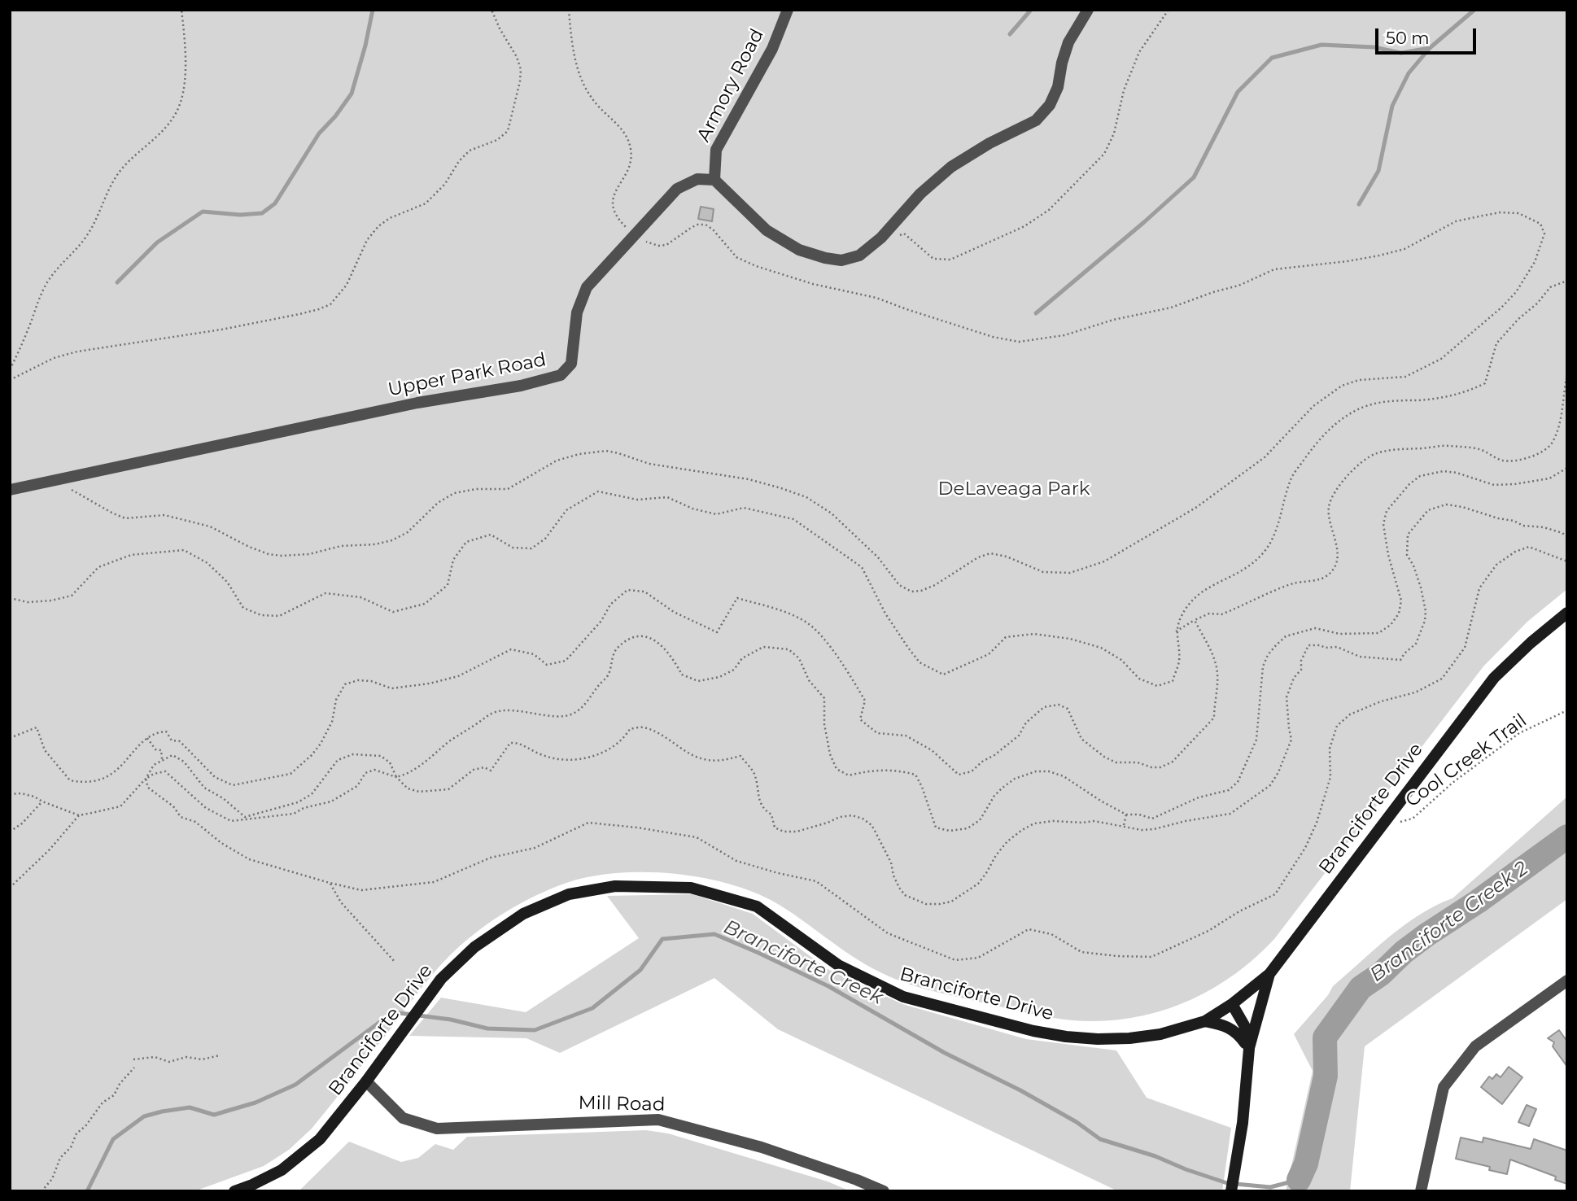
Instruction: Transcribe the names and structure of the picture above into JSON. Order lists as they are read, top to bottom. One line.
{"streets":{"street":["Armory Road","Upper Park Road","Branciforte Drive","Mill Road"],"path":["Cool Creek Trail"]},"crossings":[["Armory Road","Upper Park Road"],["Cool Creek Trail","Branciforte Drive"],["Branciforte Drive","Mill Road"]],"water":["Branciforte Creek 2","Branciforte Creek"],"parks":["DeLaveaga Park"],"scale_bar":"50 m"}
